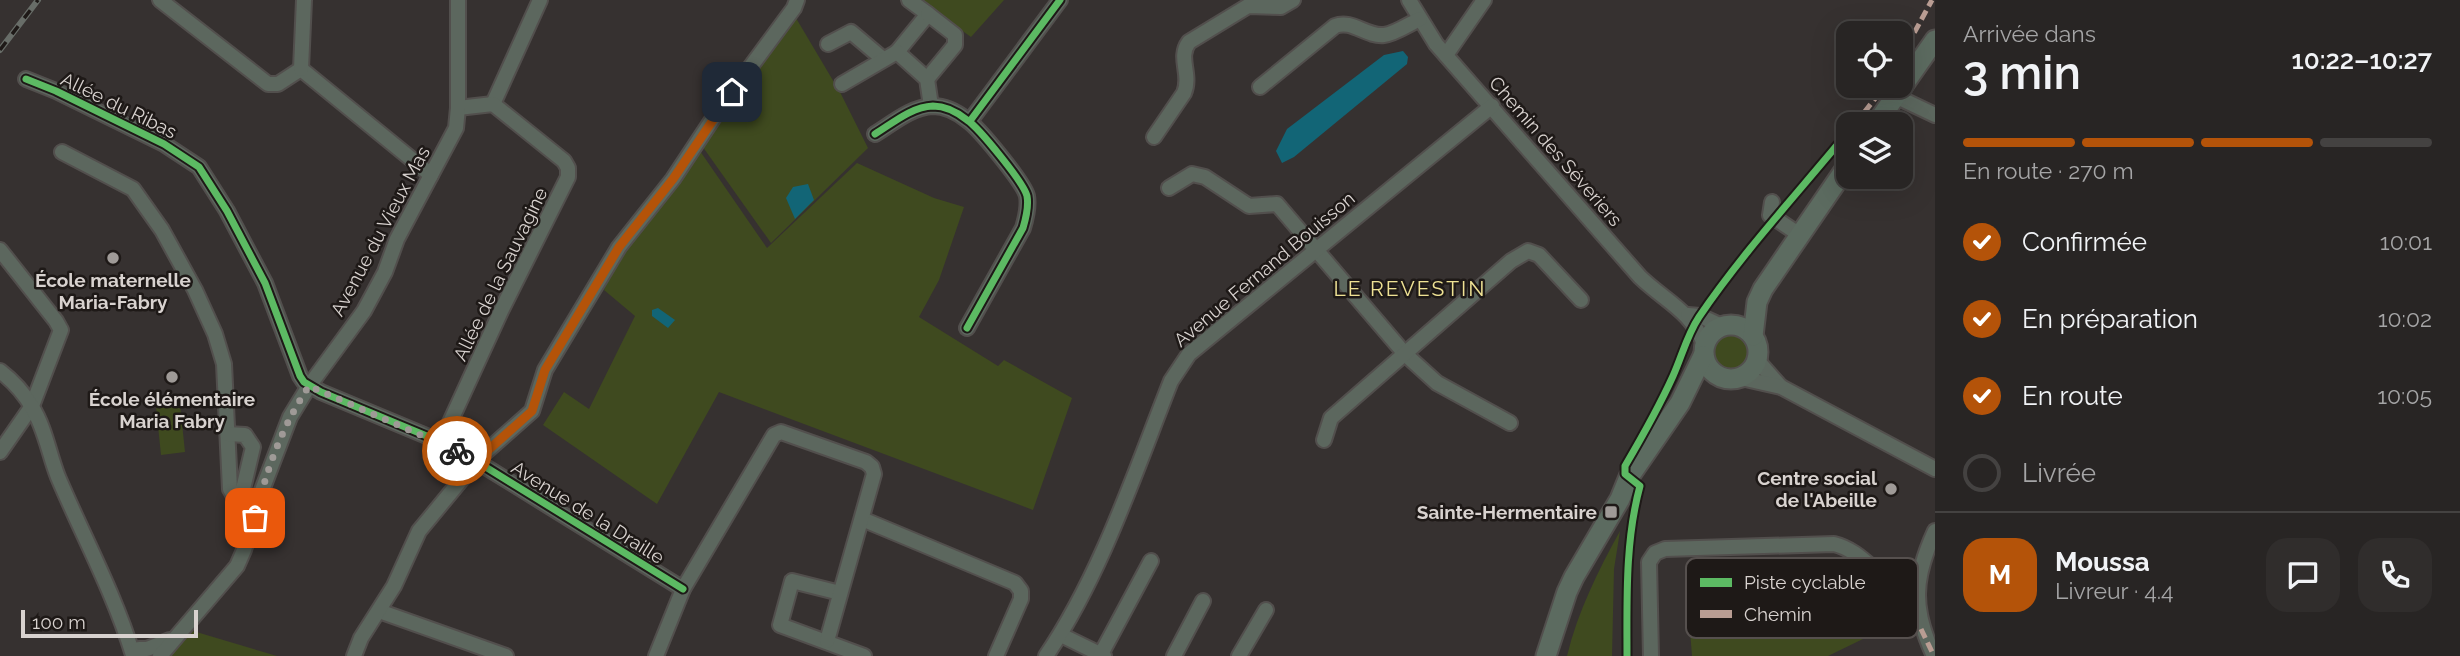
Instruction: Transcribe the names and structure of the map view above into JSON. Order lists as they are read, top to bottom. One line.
{"streets":{"street":["Allée du Ribas","Chemin des Séveriers","Avenue du Vieux Mas","Avenue Fernand Bouisson","Allée de la Sauvagine","Avenue de la Draille"]},"crossings":[["Allée du Ribas","Avenue du Vieux Mas"],["Allée du Ribas","Avenue de la Draille"],["Chemin des Séveriers","Avenue Fernand Bouisson"],["Avenue du Vieux Mas","Avenue de la Draille"],["Allée de la Sauvagine","Avenue de la Draille"]],"districts":["LE REVESTIN"],"places":{"other":["École maternelle Maria-Fabry","École élémentaire Maria Fabry","Centre social de l'Abeille"],"transit":["Sainte-Hermentaire"]},"legend":["Piste cyclable","Chemin"],"scale_bar":"100 m","page":{"heading":["3 min","Arrivée dans","10:22–10:27"],"panel":["Moussa","Livreur · 4.4"],"bar":"En route · 270 m","list":[["Confirmée","10:01"],["En préparation","10:02"],["En route","10:05"],"Livrée"],"round":"M","scale":"100 m"}}
